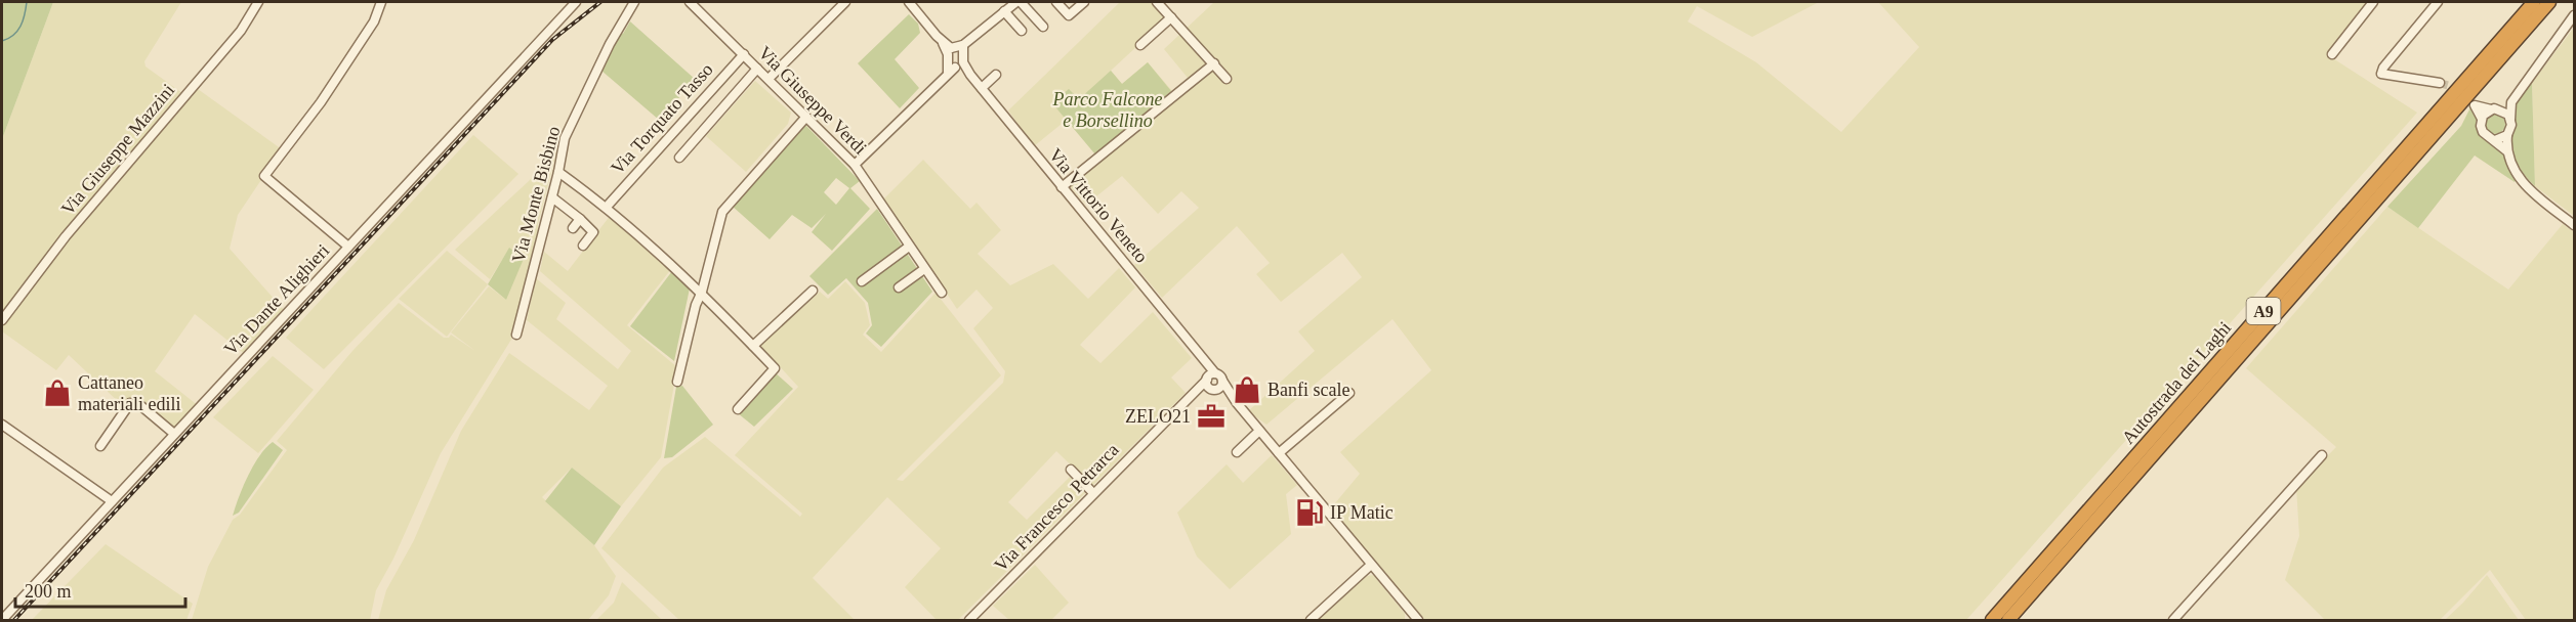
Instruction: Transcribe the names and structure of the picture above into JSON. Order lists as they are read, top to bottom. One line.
{"streets":{"highway":["A9","Autostrada dei Laghi"],"street":["Via Giuseppe Verdi","Via Torquato Tasso","Via Giuseppe Mazzini","Via Monte Bisbino","Via Vittorio Veneto","Via Dante Alighieri","Via Francesco Petrarca"]},"crossings":[["Via Giuseppe Verdi","Via Torquato Tasso"],["Via Vittorio Veneto","Via Francesco Petrarca"]],"parks":["Parco Falcone e Borsellino"],"places":{"shop":["Banfi scale","Cattaneo materiali edili"],"office":["ZELO21"],"fuel station":["IP Matic"]},"scale_bar":"200 m"}
